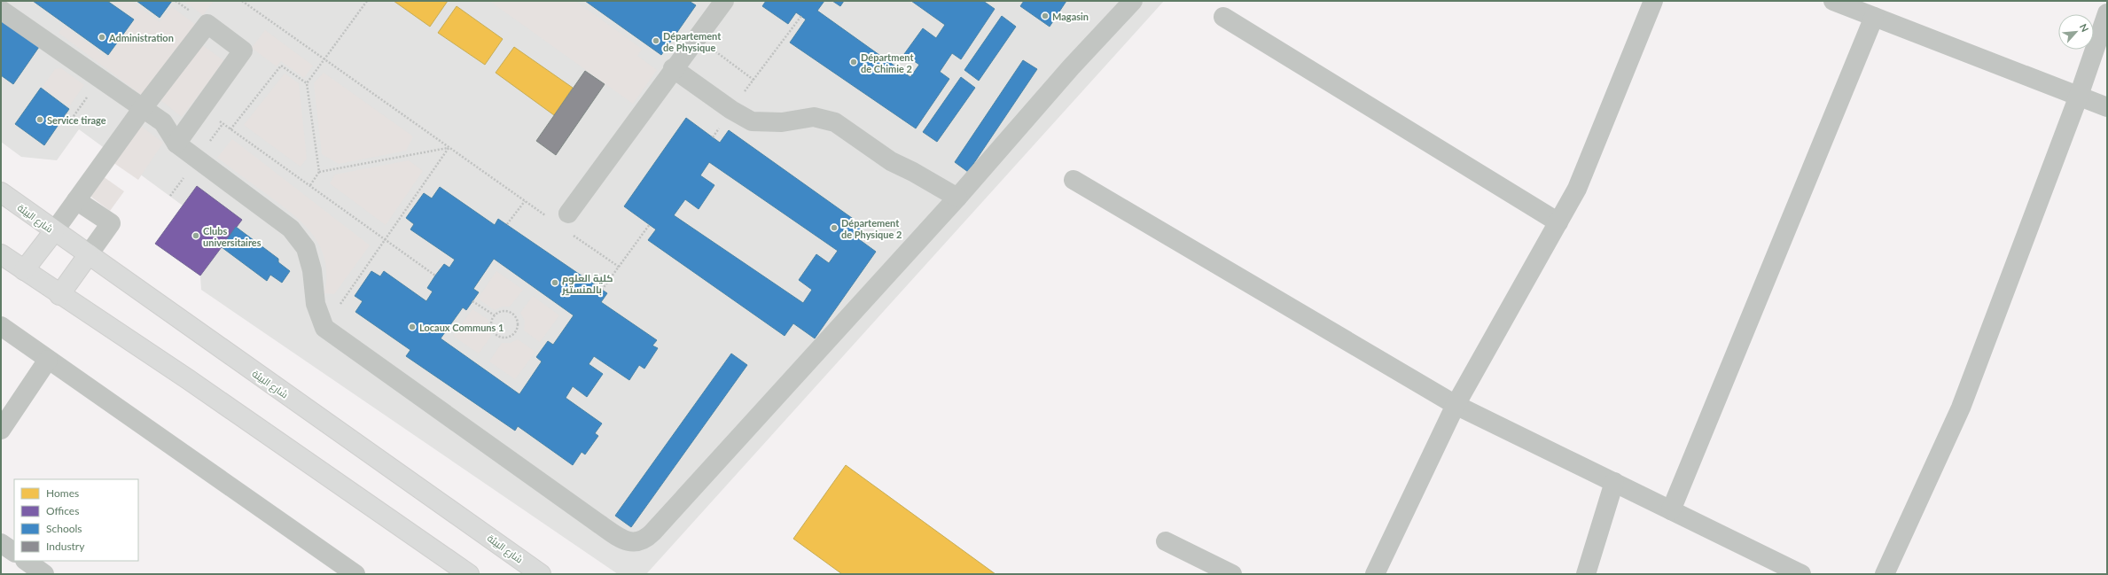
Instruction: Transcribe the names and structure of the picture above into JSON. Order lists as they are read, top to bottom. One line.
{"streets":{"main road":["شارع البيئة"]},"places":["Magasin","Administration","Département de Physique","Départment de Chimie 2","Service tirage","Département de Physique 2","Clubs universitaires","كلية العلوم بالمنستير","Locaux Communs 1"],"legend":["Homes","Offices","Schools","Industry"],"north":"top right"}
